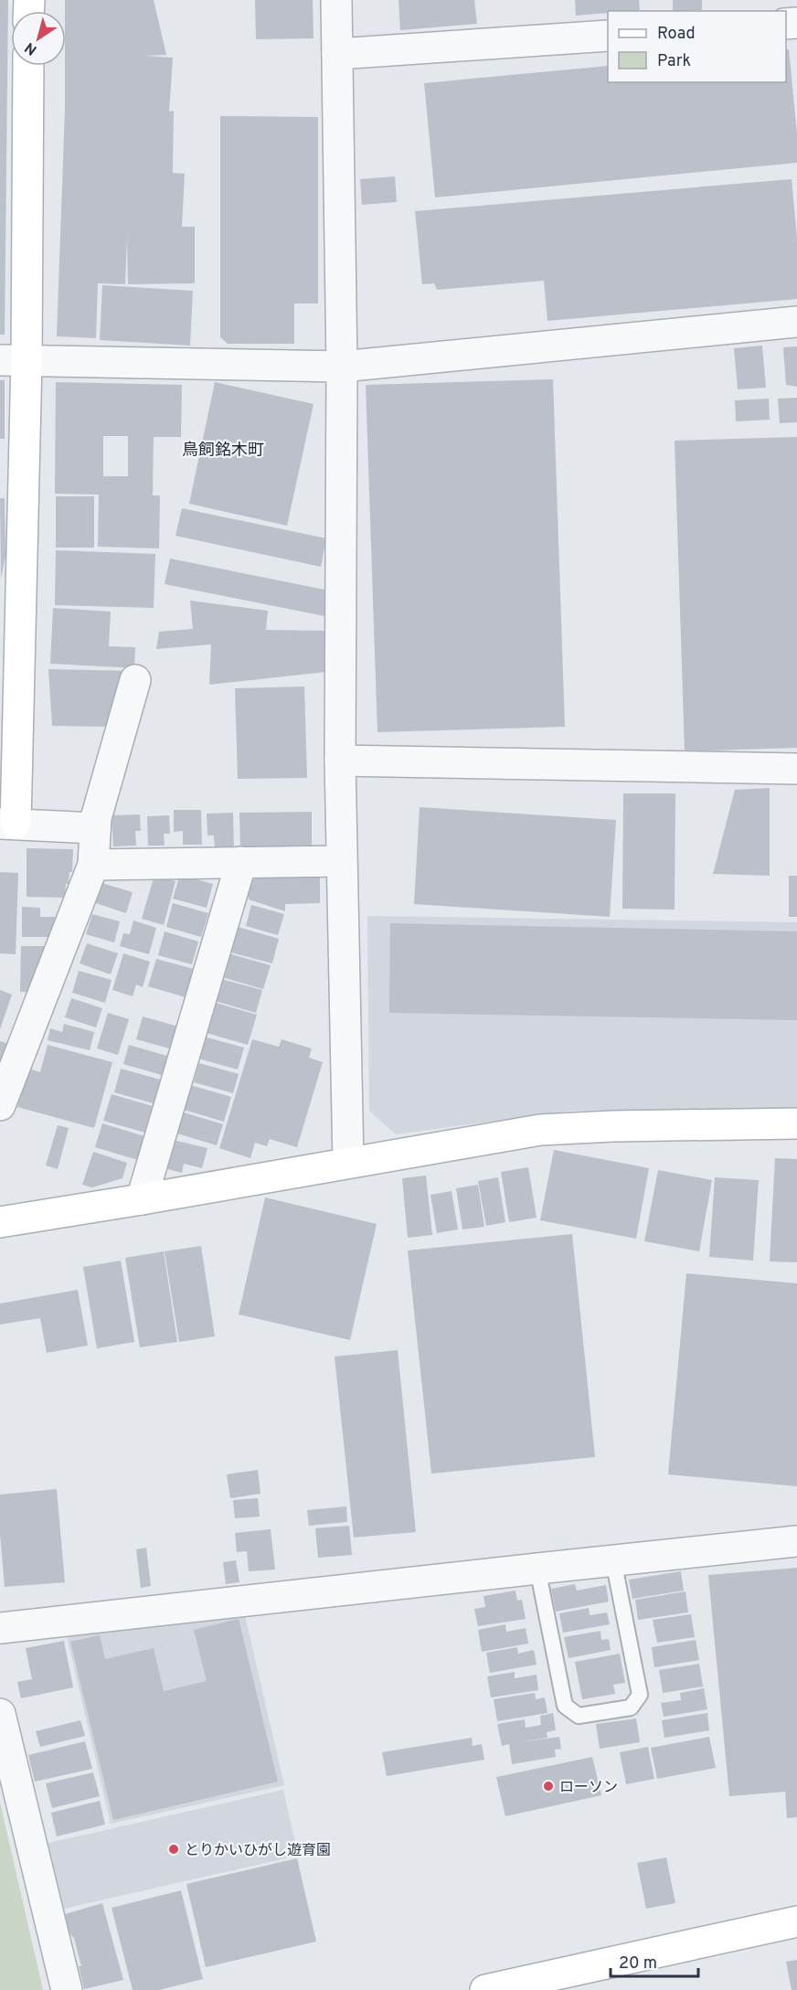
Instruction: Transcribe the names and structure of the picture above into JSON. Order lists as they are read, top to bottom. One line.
{"districts":["鳥飼銘木町"],"places":["ローソン","とりかいひがし遊育園"],"legend":["Road","Park"],"scale_bar":"20 m","north":"bottom left"}
